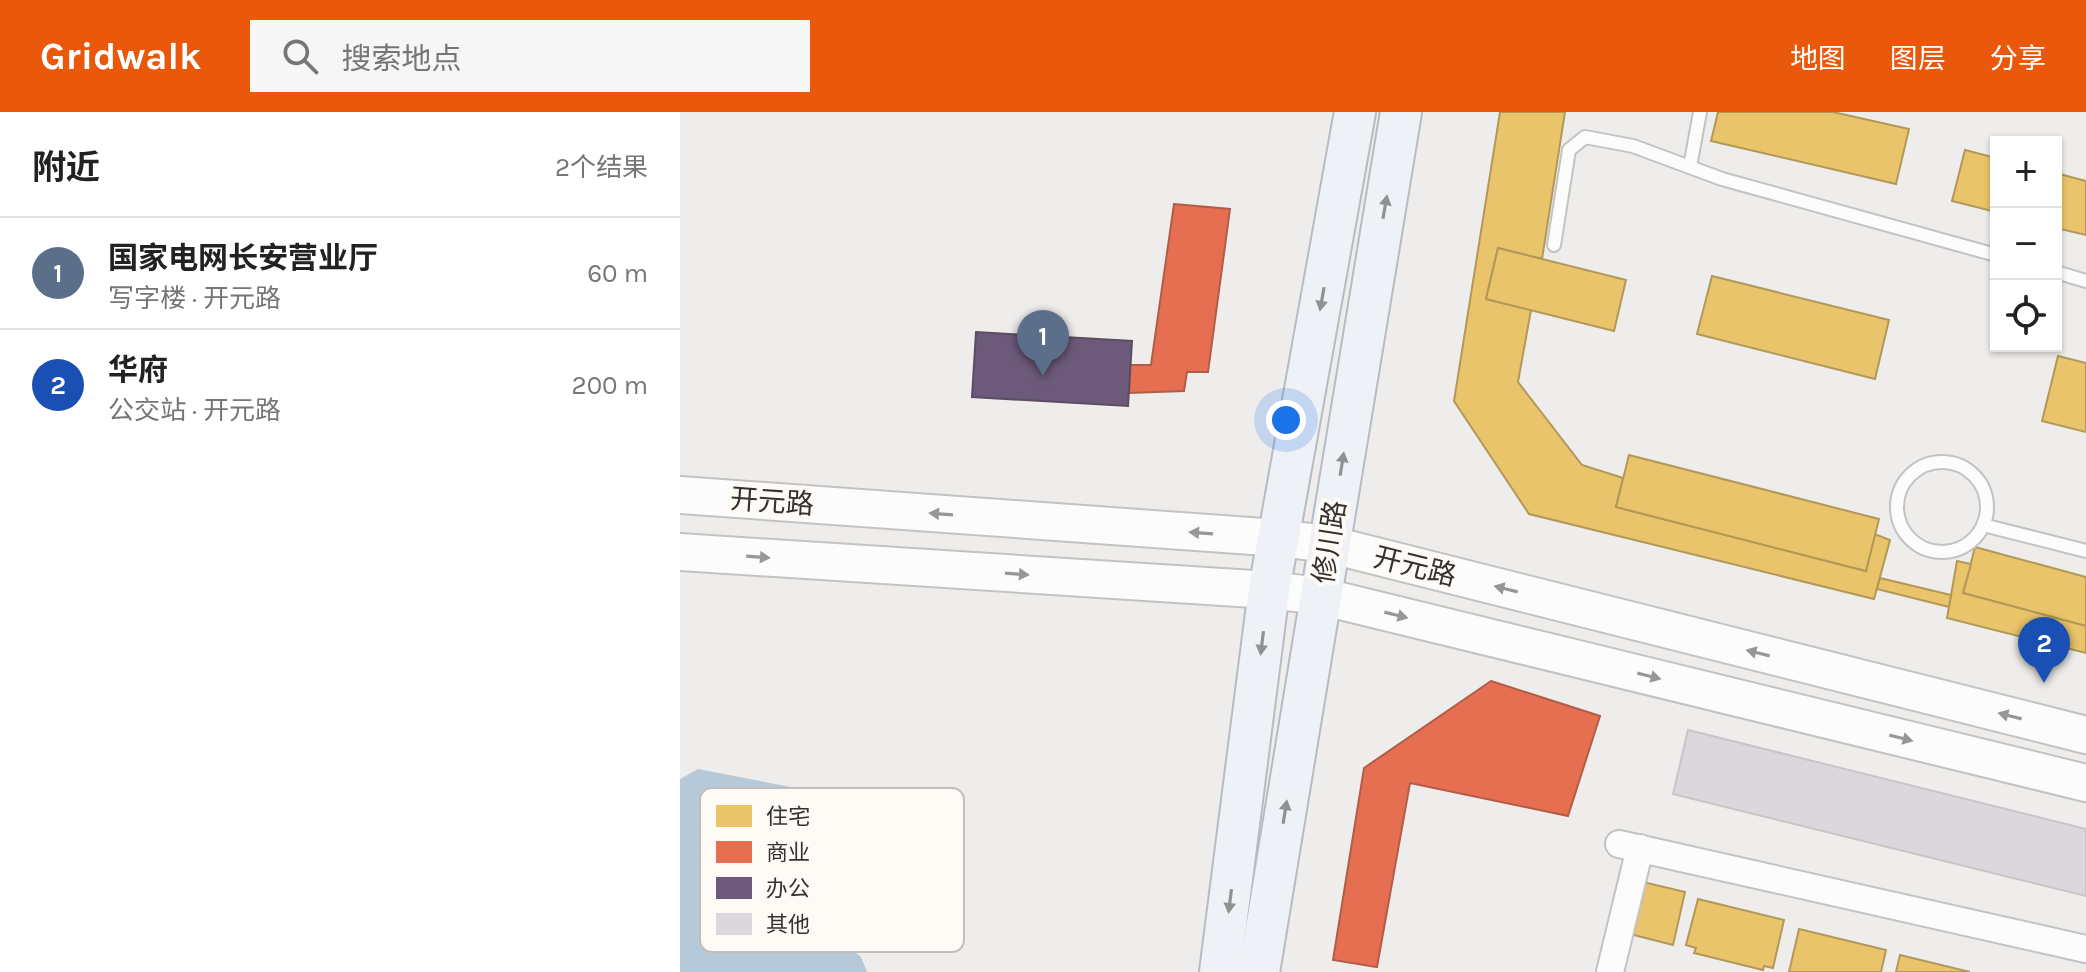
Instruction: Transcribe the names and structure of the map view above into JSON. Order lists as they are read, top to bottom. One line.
{"streets":{"main road":["开元路","修川路"]},"crossings":[["开元路","修川路"]],"legend":["住宅","商业","办公","其他"],"page":{"header":"Gridwalk","search":"搜索地点","nav":["地图","图层","分享"],"heading":["附近","2个结果"],"map_buttons":["+","−"],"list":[{"mark":"1","name":"国家电网长安营业厅","note":"写字楼 · 开元路","value":"60 m"},{"mark":"2","name":"华府","note":"公交站 · 开元路","value":"200 m"}],"pins":["1","2"]}}
